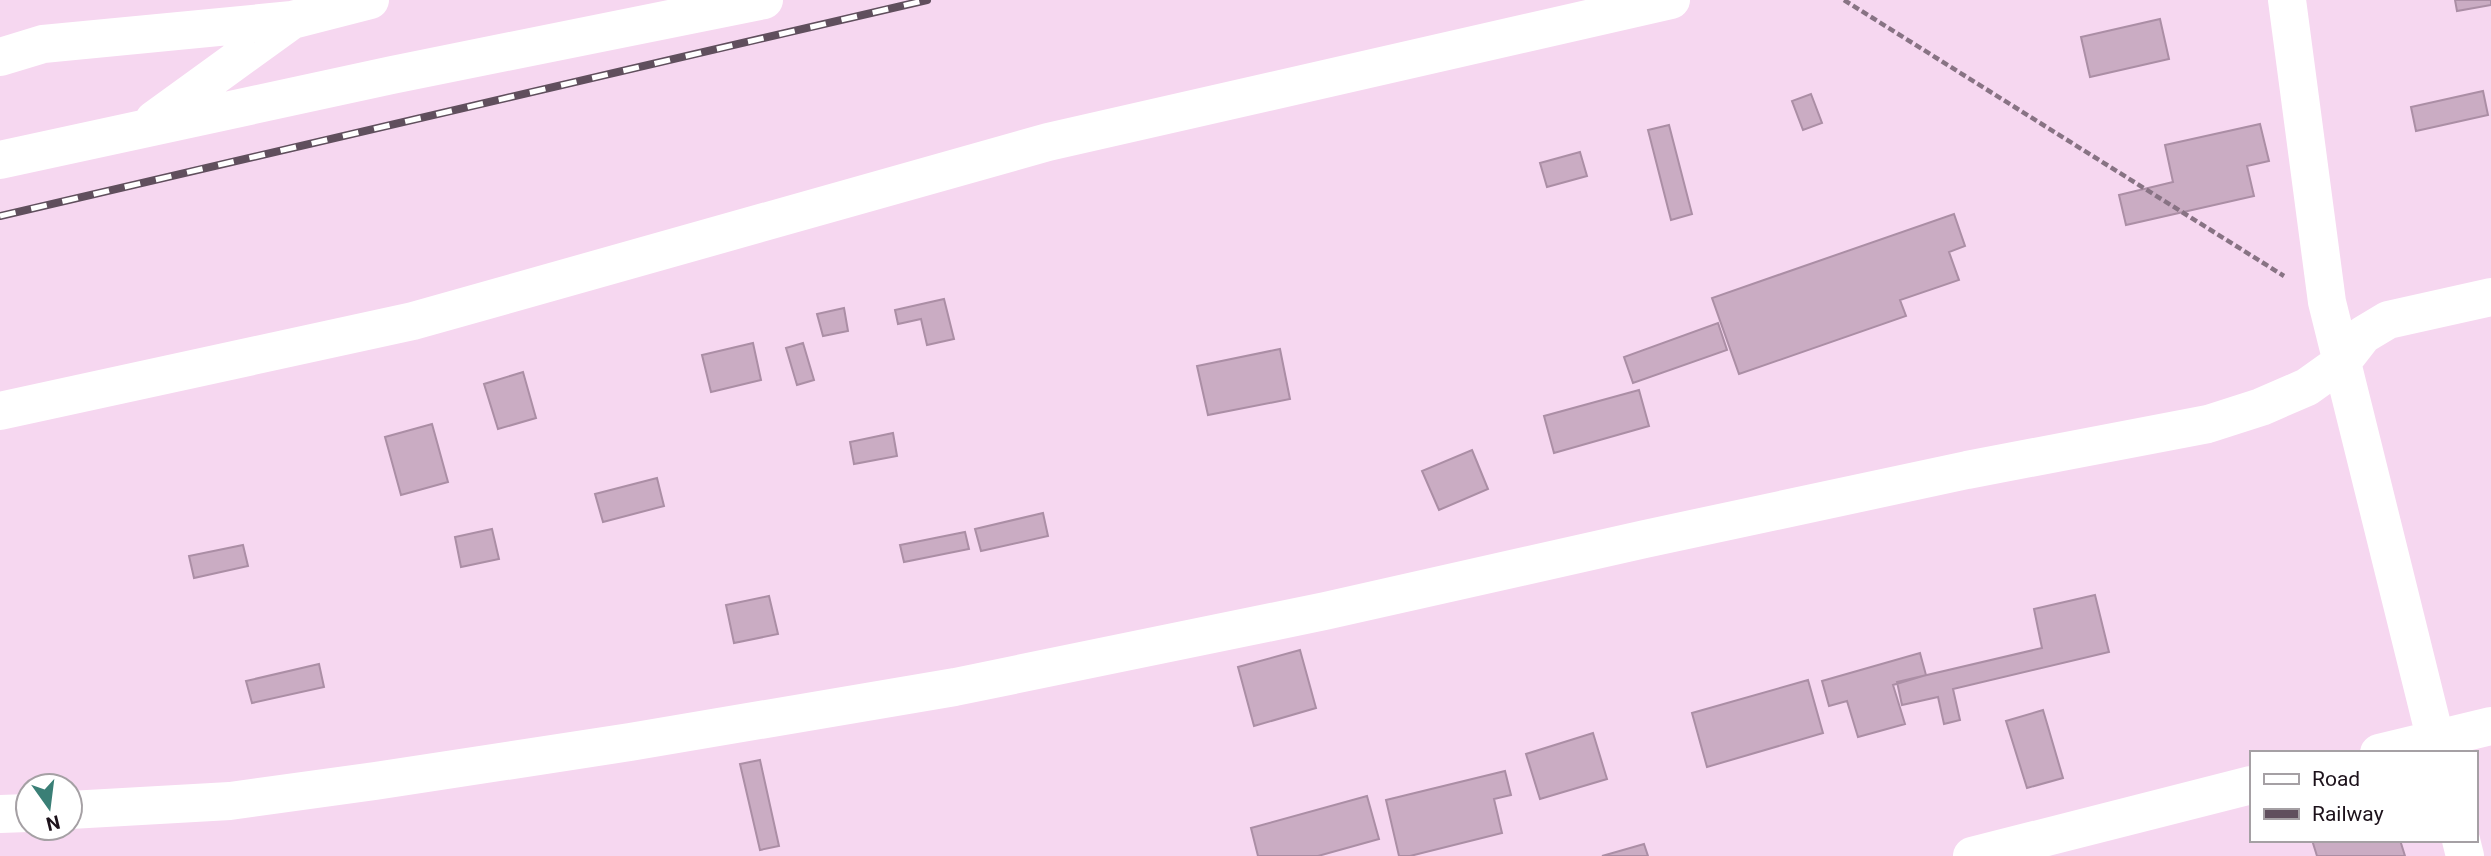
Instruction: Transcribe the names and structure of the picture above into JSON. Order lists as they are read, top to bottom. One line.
{"legend":["Road","Railway"],"north":"bottom"}
